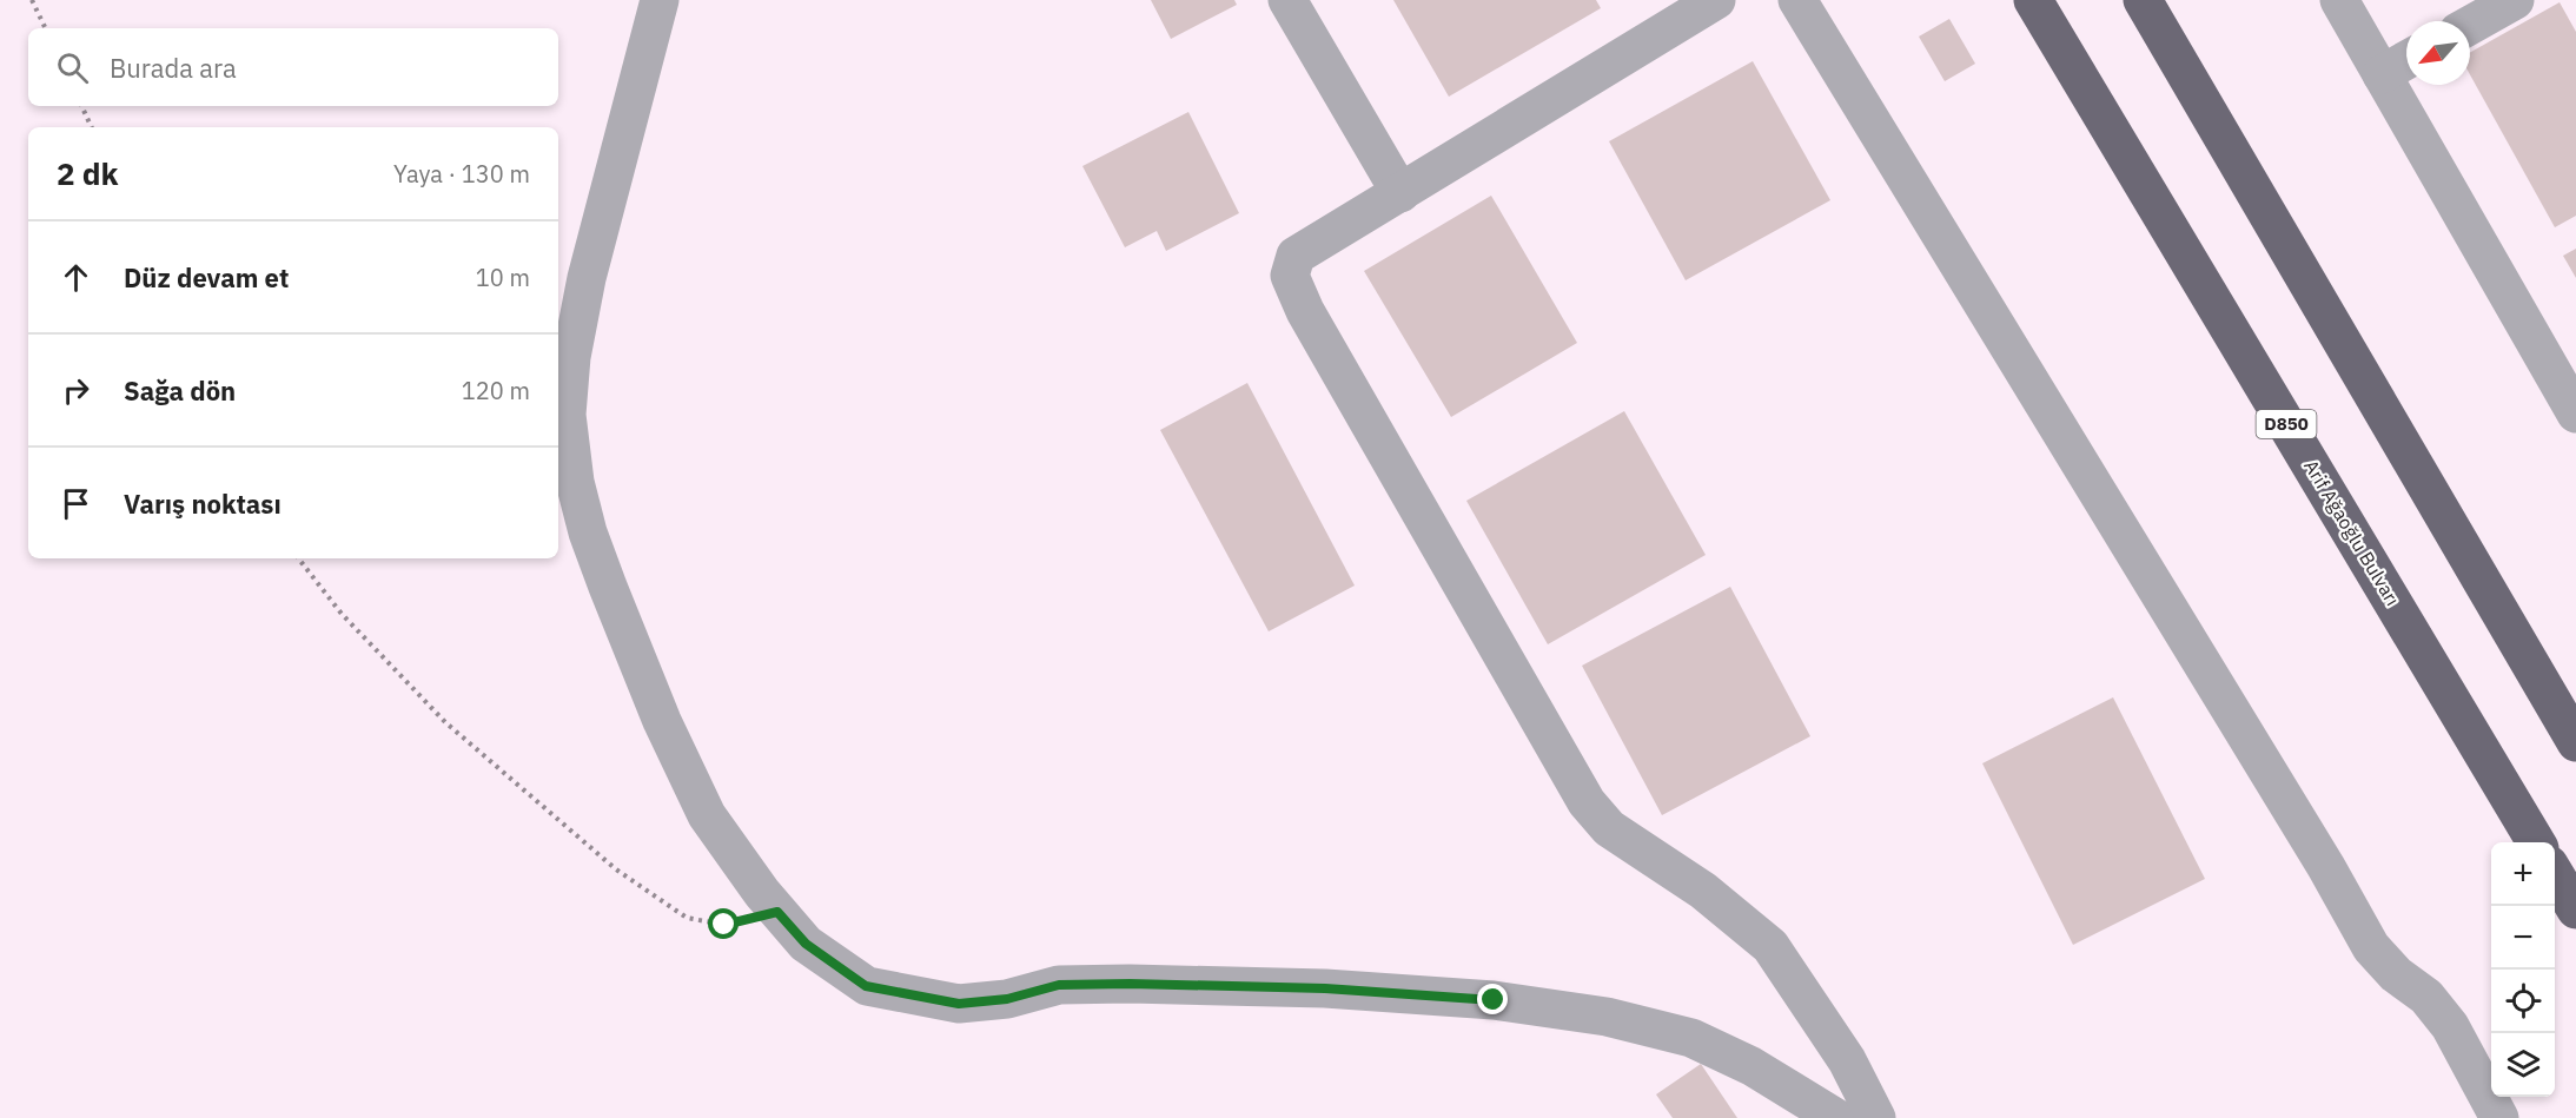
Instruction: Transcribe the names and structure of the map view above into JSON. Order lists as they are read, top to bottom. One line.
{"streets":{"highway":["D850","Arif Ağaoğlu Bulvarı"]},"north":"bottom left","page":{"search":"Burada ara","heading":["2 dk","Yaya · 130 m"],"list":[["Düz devam et","10 m"],["Sağa dön","120 m"],"Varış noktası"],"map_buttons":["+","−"]}}
